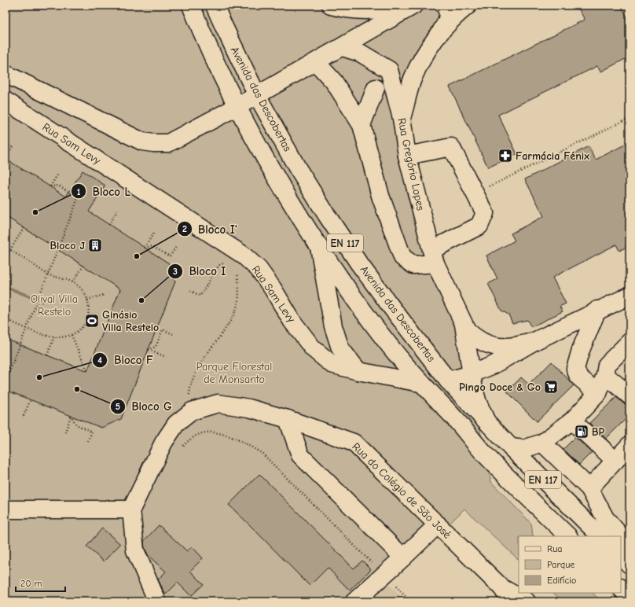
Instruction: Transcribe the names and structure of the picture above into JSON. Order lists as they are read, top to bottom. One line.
{"streets":{"street":["Avenida das Descobertas","Rua Sam Levy","Rua Gregório Lopes","EN 117","Rua do Colégio de São José"]},"crossings":[["Avenida das Descobertas","Rua Sam Levy"],["Avenida das Descobertas","Rua Gregório Lopes"],["Rua Sam Levy","Rua Gregório Lopes"]],"parks":["Olival Villa Restelo","Parque Florestal de Monsanto"],"places":{"pharmacy":["Farmácia Fénix"],"other":["Bloco L","Bloco I'","Bloco I","Bloco F","Bloco G"],"building":["Bloco J"],"sports":["Ginásio Villa Restelo"],"supermarket":["Pingo Doce & Go"],"fuel station":["BP"]},"legend":["Rua","Parque","Edifício"],"scale_bar":"20 m"}
